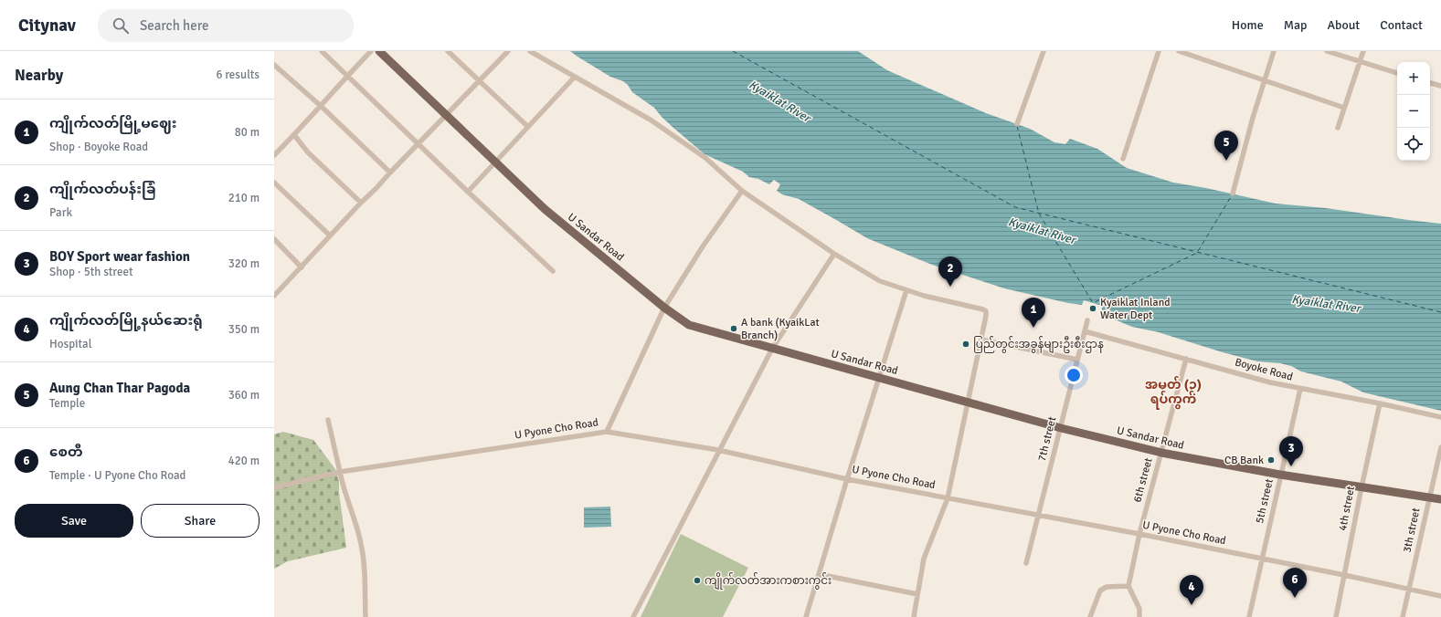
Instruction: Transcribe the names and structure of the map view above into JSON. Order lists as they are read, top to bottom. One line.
{"streets":{"main road":["U Sandar Road"],"street":["Boyoke Road","U Pyone Cho Road","7th street","6th street","5th street","4th street","3th street"]},"crossings":[["U Sandar Road","7th street"],["U Sandar Road","6th street"],["U Sandar Road","5th street"],["U Sandar Road","4th street"],["U Sandar Road","3th street"],["Boyoke Road","7th street"],["Boyoke Road","6th street"],["Boyoke Road","5th street"],["Boyoke Road","4th street"],["U Pyone Cho Road","7th street"],["U Pyone Cho Road","6th street"],["U Pyone Cho Road","5th street"],["U Pyone Cho Road","4th street"],["U Pyone Cho Road","3th street"]],"districts":["အမှတ် (၃) ရပ်ကွက်"],"water":["Kyaiklat River"],"places":["Kyaiklat Inland Water Dept","A bank (KyaikLat Branch)","ပြည်တွင်းအခွန်များဦးစီးဌာန","CB Bank","ကျိုက်လတ်အားကစားကွင်း"],"page":{"header":"Citynav","search":"Search here","nav":["Home","Map","About","Contact"],"heading":["Nearby","6 results"],"map_buttons":["+","−"],"list":[{"mark":"1","name":"ကျိုက်လတ်မြို့မဈေး","note":"Shop · Boyoke Road","value":"80 m"},{"mark":"2","name":"ကျိုက်လတ်ပန်းခြံ","note":"Park","value":"210 m"},{"mark":"3","name":"BOY Sport wear fashion","note":"Shop · 5th street","value":"320 m"},{"mark":"4","name":"ကျိုက်လတ်မြို့နယ်ဆေးရုံ","note":"Hospital","value":"350 m"},{"mark":"5","name":"Aung Chan Thar Pagoda","note":"Temple","value":"360 m"},{"mark":"6","name":"စေတီ","note":"Temple · U Pyone Cho Road","value":"420 m"}],"pins":["5","2","1","3","6","4"],"buttons":["Save","Share"]}}
